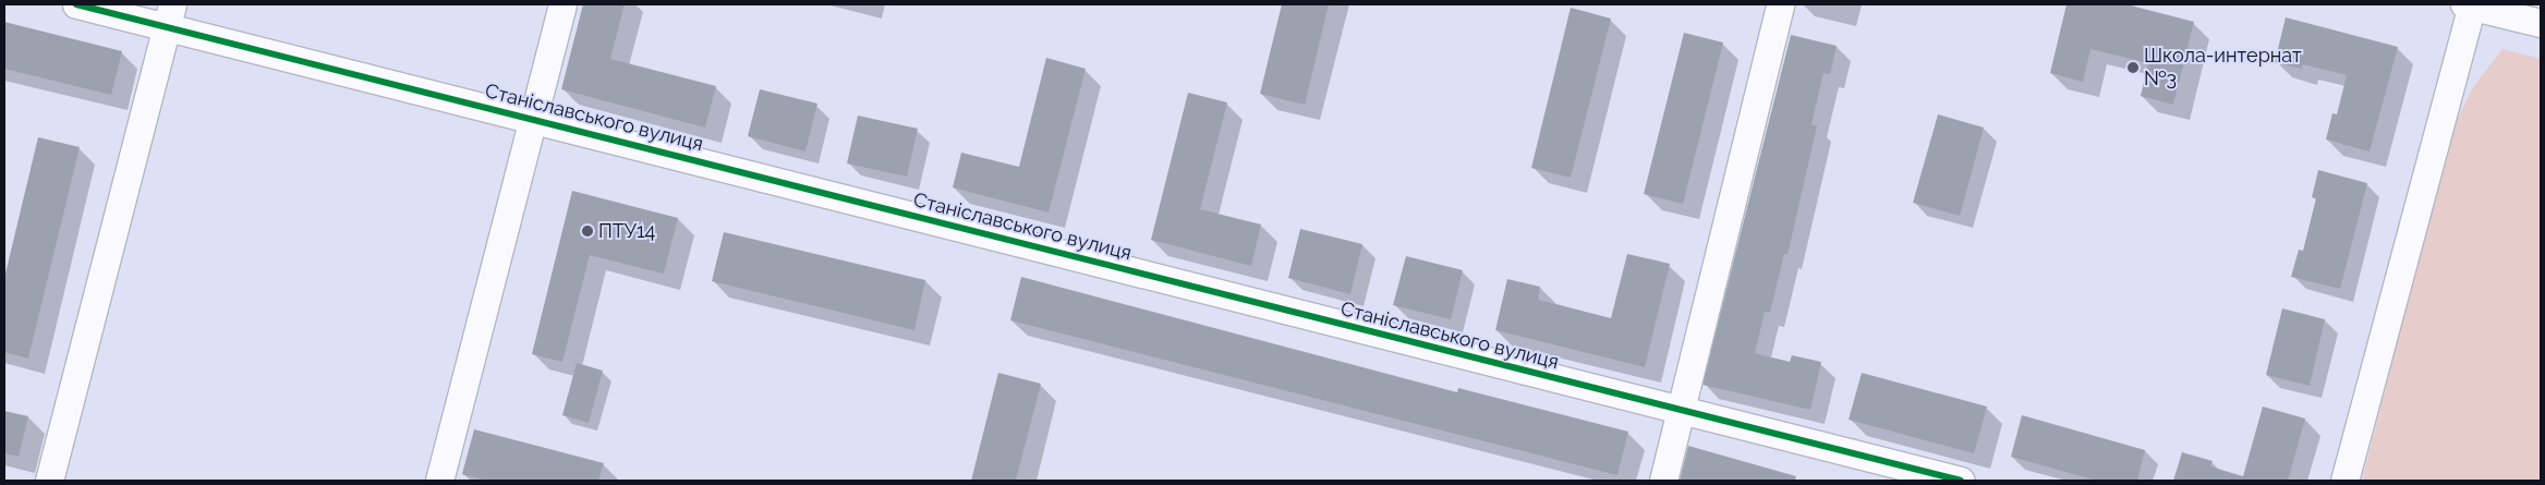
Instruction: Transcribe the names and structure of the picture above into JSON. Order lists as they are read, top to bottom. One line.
{"streets":{"street":["Станіславського вулиця"]},"places":["Школа-интернат №3","ПТУ14"]}
